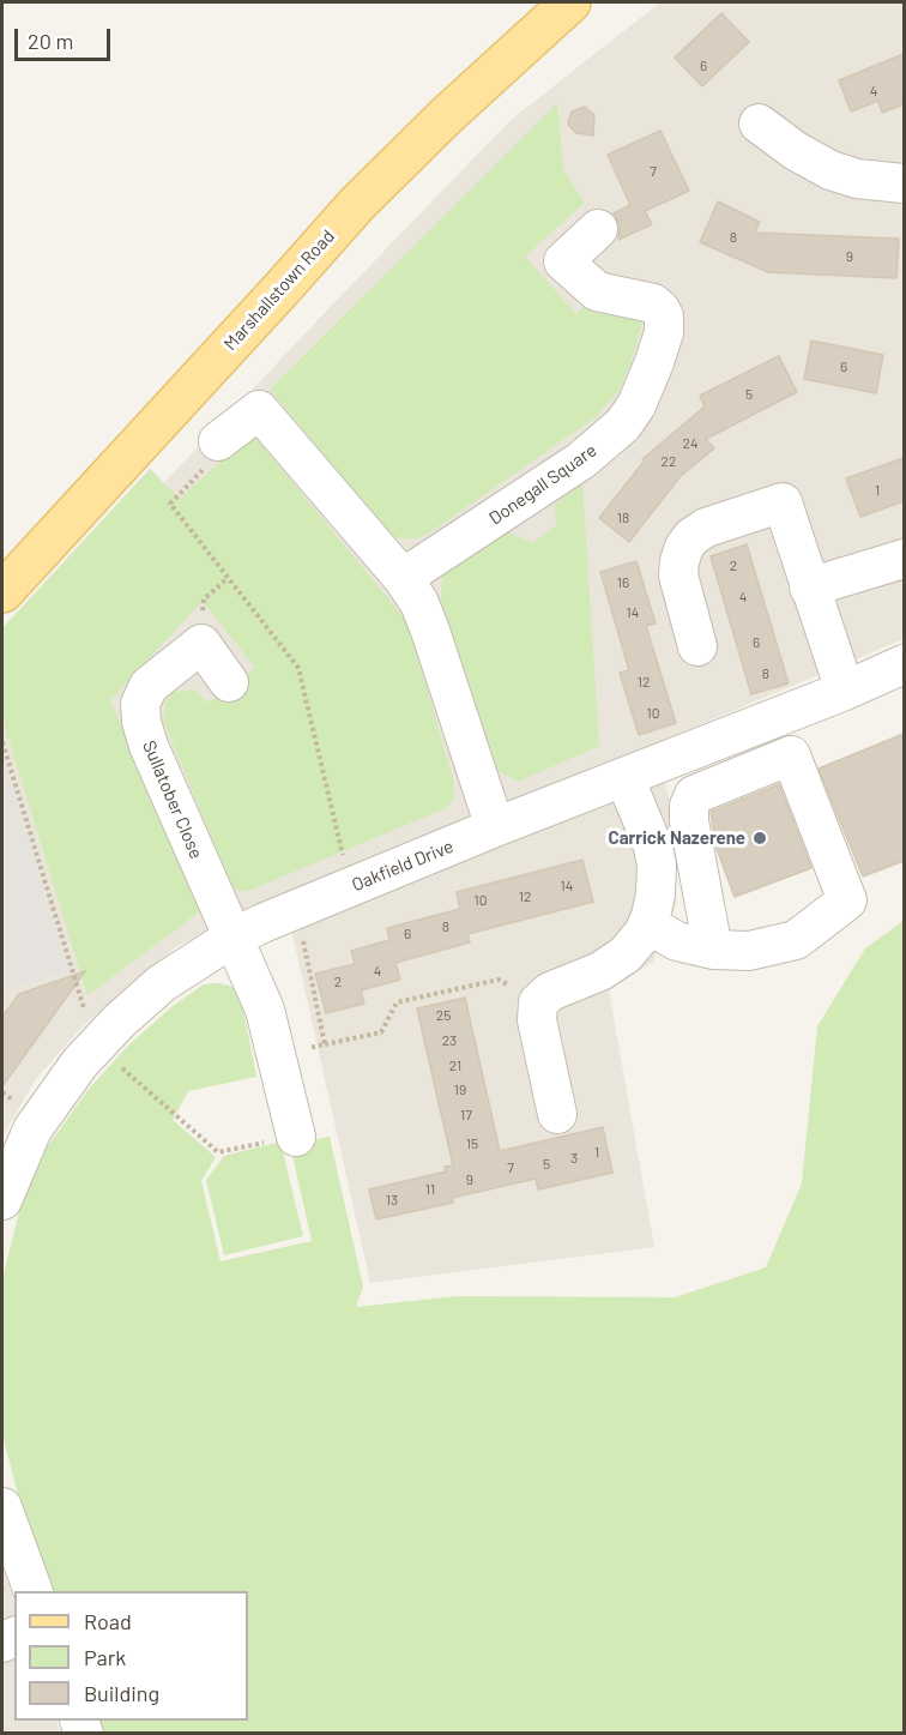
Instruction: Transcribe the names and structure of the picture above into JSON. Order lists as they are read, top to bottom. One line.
{"streets":{"main road":["Marshallstown Road"],"street":["Donegall Square","Sullatober Close","Oakfield Drive"]},"crossings":[["Sullatober Close","Oakfield Drive"]],"places":["Carrick Nazerene"],"house_numbers":["6","4","7","8","9","6","5","24","22","1","18","2","16","4","14","6","8","12","10","14","12","10","8","6","4","2","25","23","21","19","17","15","1","3","5","7","9","11","13"],"legend":["Road","Park","Building"],"scale_bar":"20 m"}
